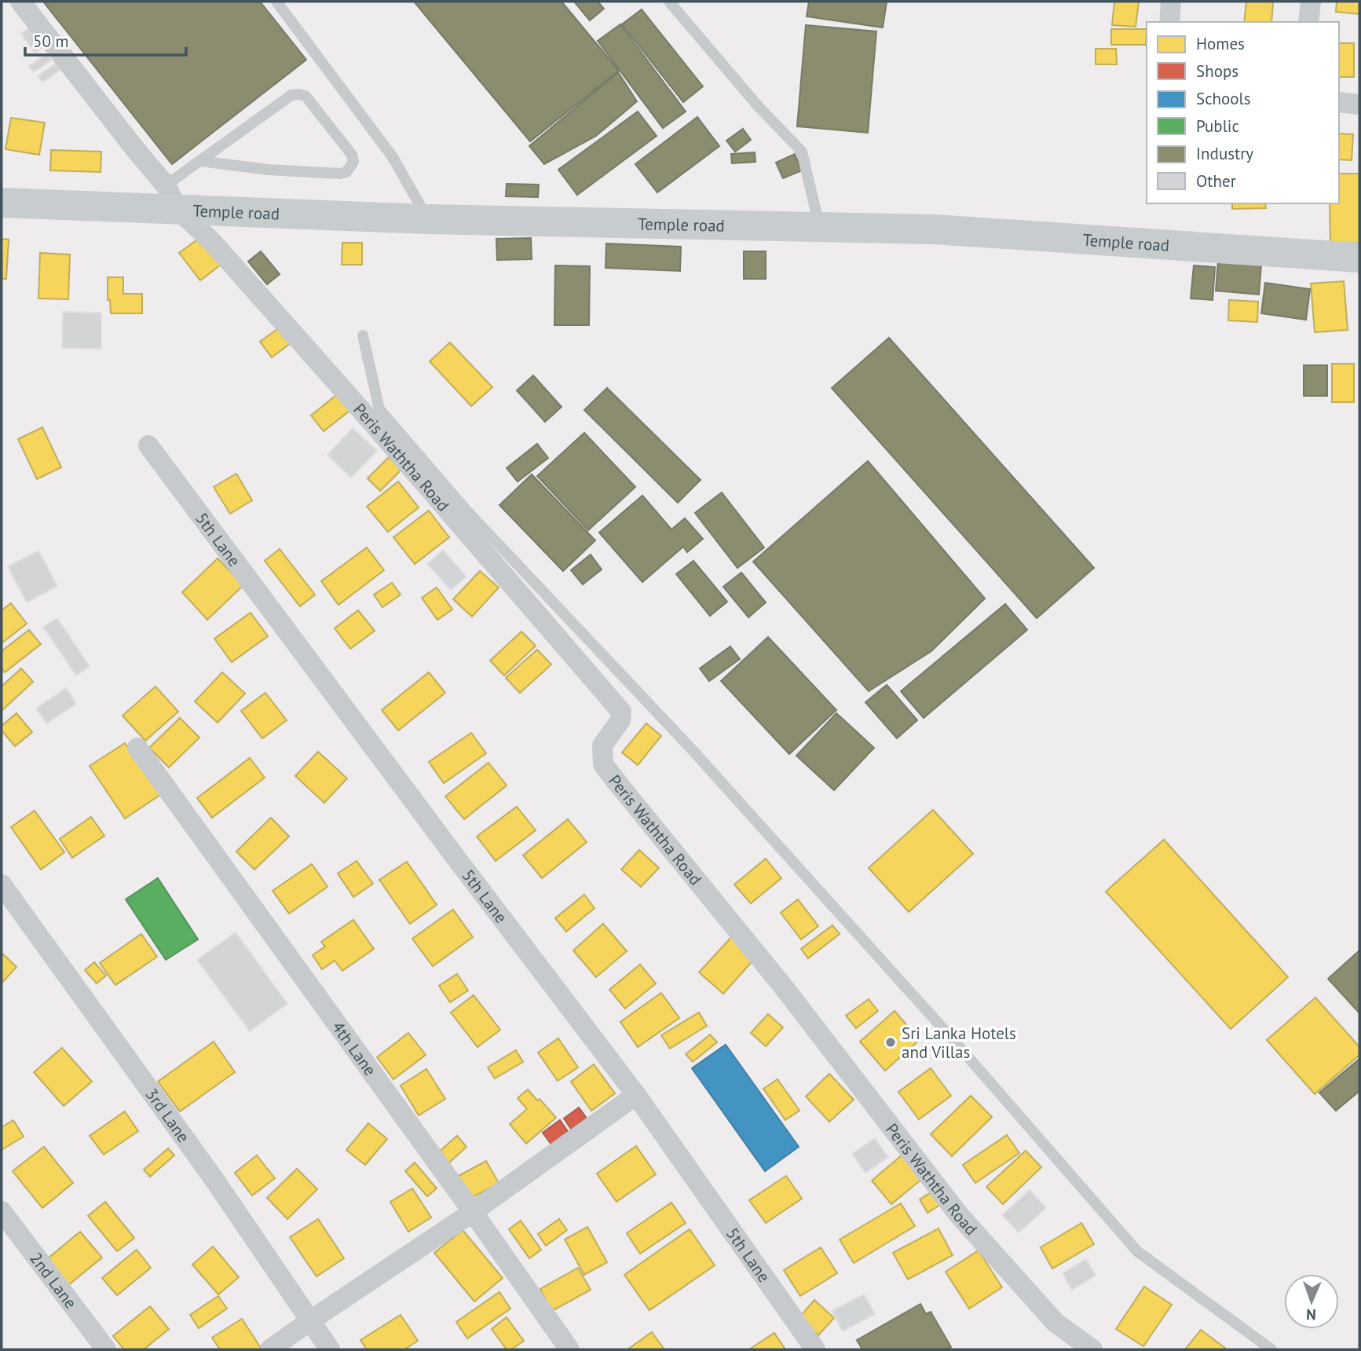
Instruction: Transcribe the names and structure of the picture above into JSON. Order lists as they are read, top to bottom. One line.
{"streets":{"street":["Temple road","Peris Waththa Road","5th Lane","4th Lane","3rd Lane","2nd Lane"]},"crossings":[["Temple road","Peris Waththa Road"]],"places":["Sri Lanka Hotels and Villas"],"legend":["Homes","Shops","Schools","Public","Industry","Other"],"scale_bar":"50 m","north":"bottom"}
